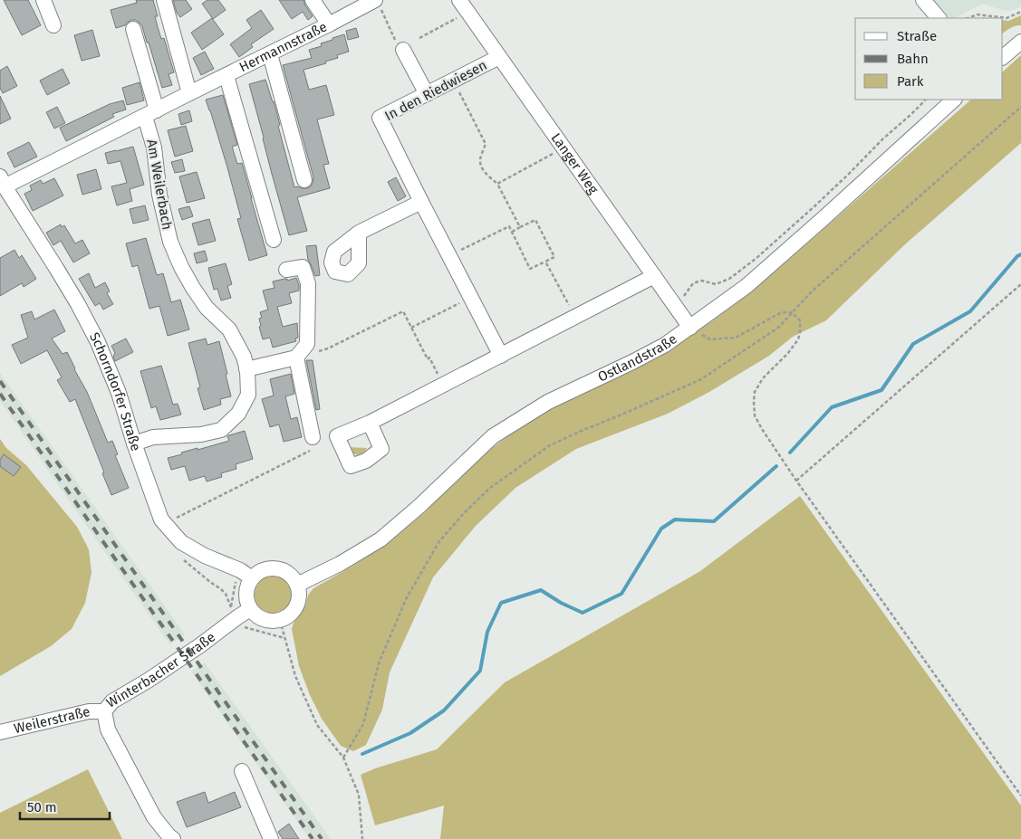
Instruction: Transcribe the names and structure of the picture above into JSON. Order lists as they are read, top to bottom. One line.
{"streets":{"street":["Hermannstraße","In den Riedwiesen","Langer Weg","Am Weilerbach","Ostlandstraße","Schorndorfer Straße","Winterbacher Straße","Weilerstraße"]},"crossings":[["Hermannstraße","Am Weilerbach"],["Hermannstraße","Schorndorfer Straße"],["In den Riedwiesen","Langer Weg"],["Langer Weg","Ostlandstraße"],["Am Weilerbach","Schorndorfer Straße"],["Ostlandstraße","Schorndorfer Straße"],["Ostlandstraße","Winterbacher Straße"],["Schorndorfer Straße","Winterbacher Straße"],["Winterbacher Straße","Weilerstraße"]],"legend":["Straße","Bahn","Park"],"scale_bar":"50 m"}
